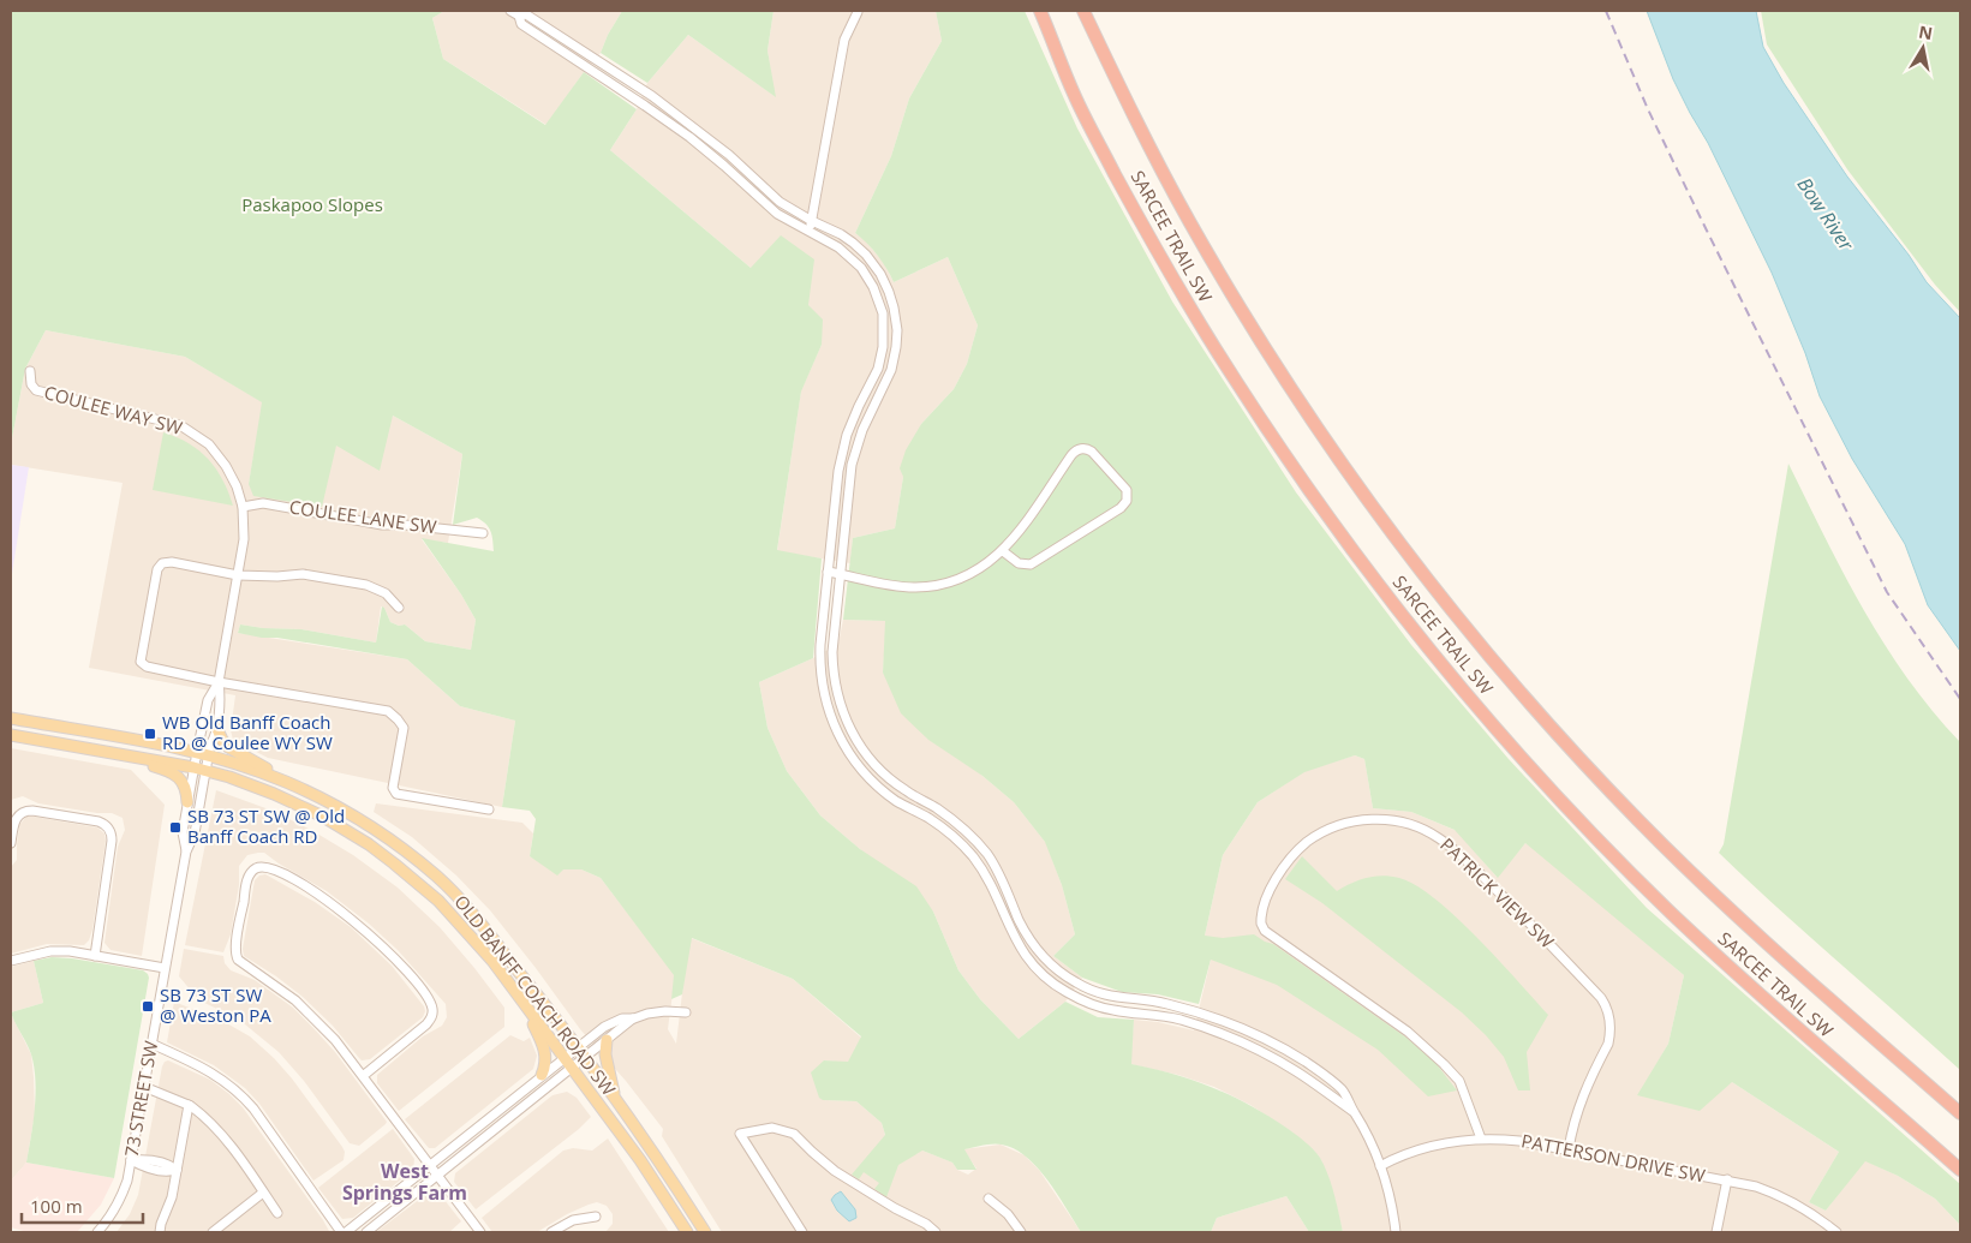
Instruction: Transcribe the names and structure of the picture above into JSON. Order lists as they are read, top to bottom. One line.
{"streets":{"highway":["SARCEE TRAIL SW"],"main road":["OLD BANFF COACH ROAD SW"],"street":["COULEE WAY SW","COULEE LANE SW","PATRICK VIEW SW","73 STREET SW","PATTERSON DRIVE SW"]},"crossings":[["COULEE WAY SW","COULEE LANE SW"],["COULEE WAY SW","73 STREET SW"],["PATRICK VIEW SW","PATTERSON DRIVE SW"],["OLD BANFF COACH ROAD SW","73 STREET SW"]],"districts":["West Springs Farm"],"water":["Bow River"],"parks":["Paskapoo Slopes"],"places":{"transit":["WB Old Banff Coach RD @ Coulee WY SW","SB 73 ST SW @ Old Banff Coach RD","SB 73 ST SW @ Weston PA"]},"scale_bar":"100 m","north":"top"}
